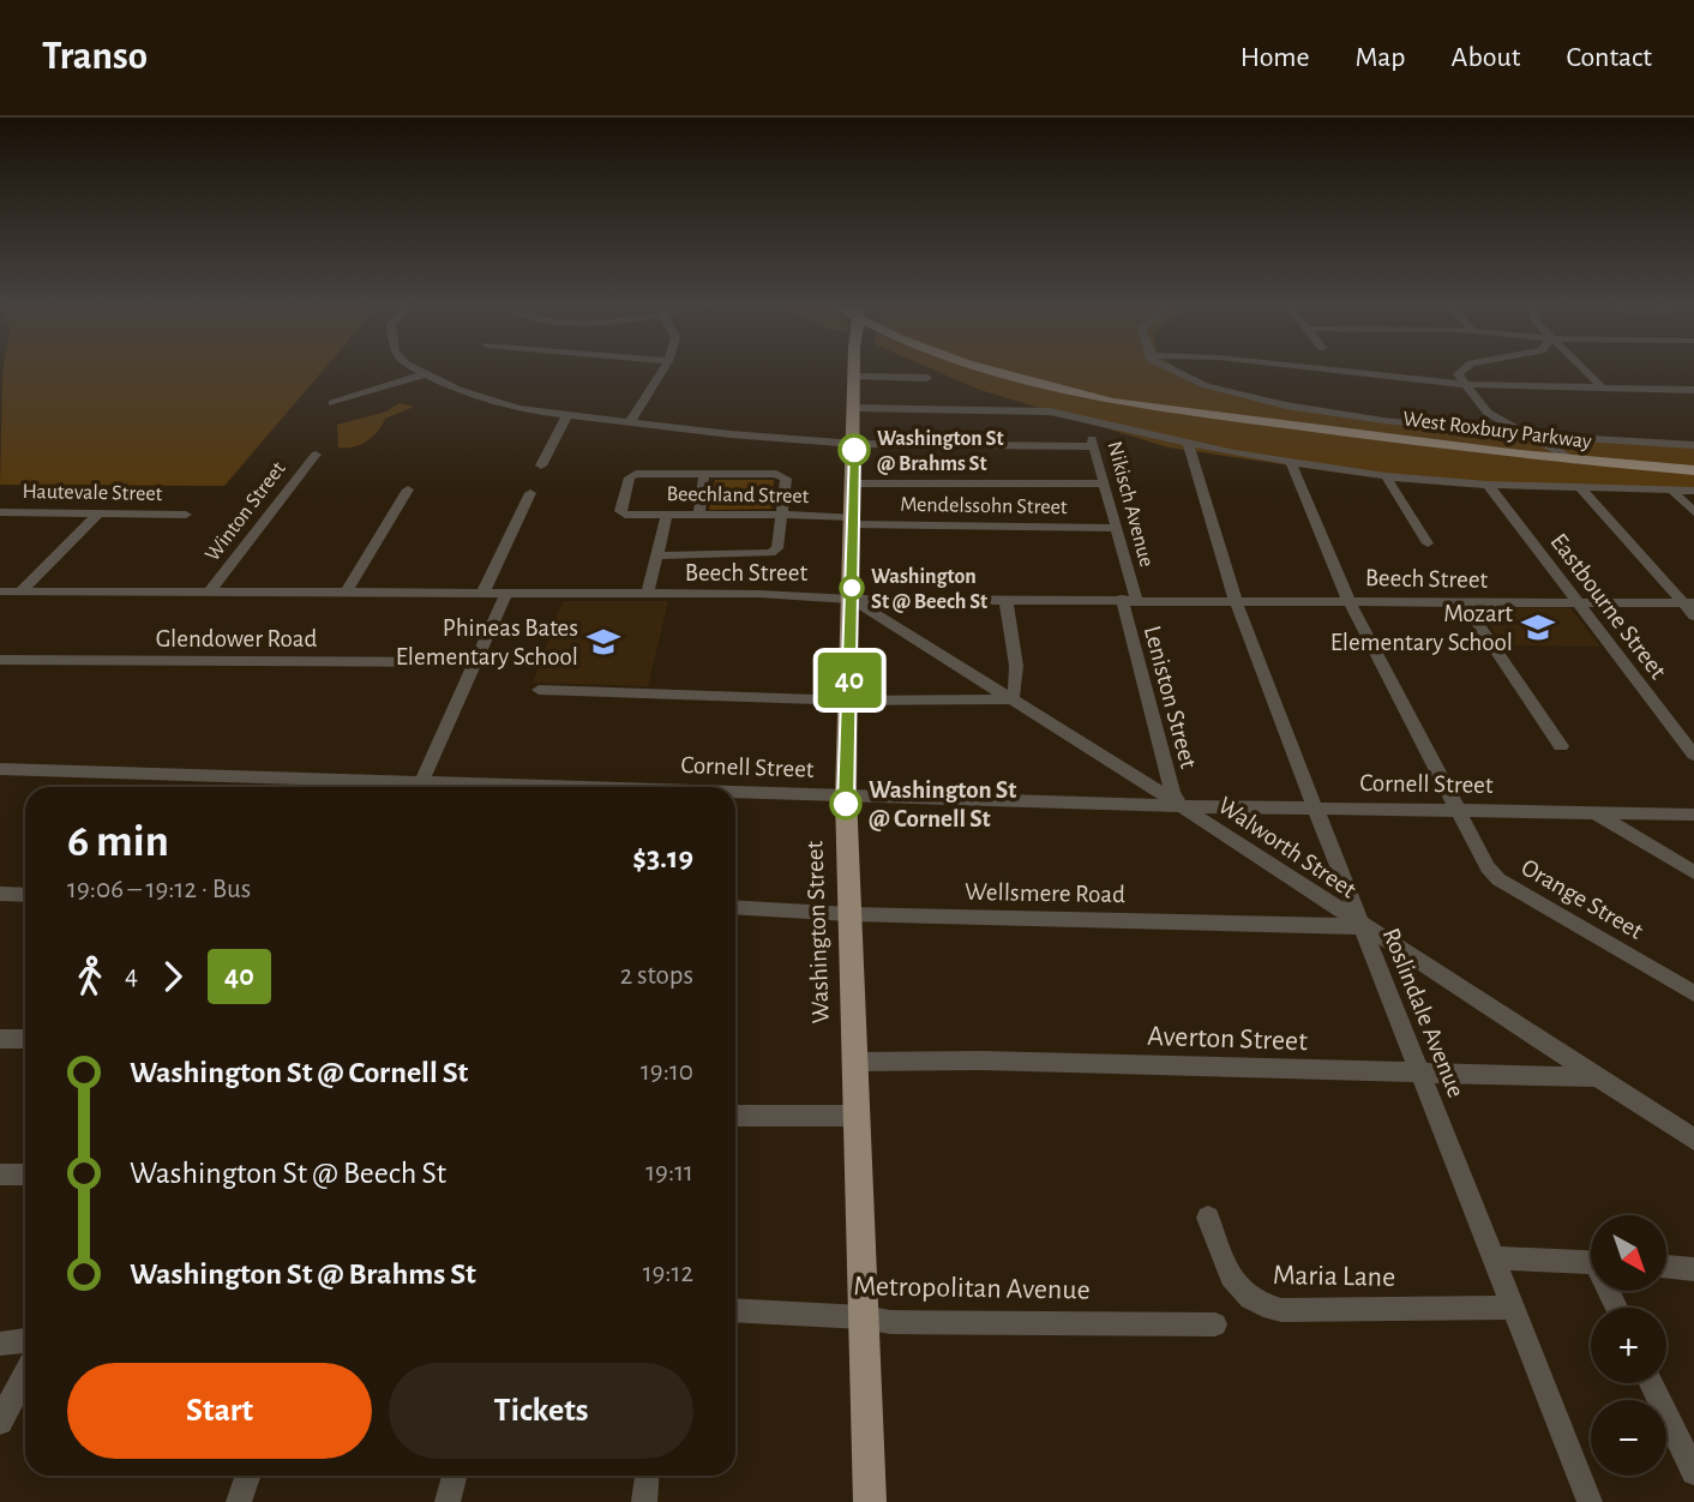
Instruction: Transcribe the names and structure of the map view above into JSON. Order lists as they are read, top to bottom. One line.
{"streets":{"main road":["West Roxbury Parkway","Washington Street"],"street":["Hautevale Street","Beechland Street","Nikisch Avenue","Mendelssohn Street","Winton Street","Beech Street","Eastbourne Street","Glendower Road","Leniston Street","Cornell Street","Walworth Street","Wellsmere Road","Orange Street","Roslindale Avenue","Averton Street","Maria Lane","Metropolitan Avenue"]},"crossings":[["West Roxbury Parkway","Nikisch Avenue"],["West Roxbury Parkway","Eastbourne Street"],["West Roxbury Parkway","Orange Street"],["West Roxbury Parkway","Washington Street"],["West Roxbury Parkway","Roslindale Avenue"],["Beechland Street","Mendelssohn Street"],["Beechland Street","Washington Street"],["Nikisch Avenue","Mendelssohn Street"],["Nikisch Avenue","Beech Street"],["Nikisch Avenue","Leniston Street"],["Mendelssohn Street","Washington Street"],["Winton Street","Beech Street"],["Beech Street","Eastbourne Street"],["Beech Street","Leniston Street"],["Beech Street","Walworth Street"],["Beech Street","Orange Street"],["Beech Street","Washington Street"],["Beech Street","Roslindale Avenue"],["Leniston Street","Cornell Street"],["Leniston Street","Walworth Street"],["Cornell Street","Walworth Street"],["Cornell Street","Orange Street"],["Cornell Street","Washington Street"],["Cornell Street","Roslindale Avenue"],["Walworth Street","Wellsmere Road"],["Walworth Street","Washington Street"],["Walworth Street","Roslindale Avenue"],["Walworth Street","Averton Street"],["Wellsmere Road","Washington Street"],["Wellsmere Road","Roslindale Avenue"],["Washington Street","Averton Street"],["Washington Street","Metropolitan Avenue"],["Roslindale Avenue","Averton Street"],["Roslindale Avenue","Maria Lane"]],"places":{"other":["Washington St @ Brahms St","Washington St @ Beech St","Washington St @ Cornell St"],"school or university":["Mozart Elementary School","Phineas Bates Elementary School"]},"lines":["bus line 40"],"north":"bottom right","page":{"header":"Transo","nav":["Home","Map","About","Contact"],"on_map":"40","heading":["6 min","19:06 – 19:12 · Bus","$3.19"],"legs":["4","40","2 stops"],"list":[{"name":"Washington St @ Cornell St","value":"19:10"},{"name":"Washington St @ Beech St","value":"19:11"},{"name":"Washington St @ Brahms St","value":"19:12"}],"map_buttons":["+","−"],"buttons":["Start","Tickets"]}}
